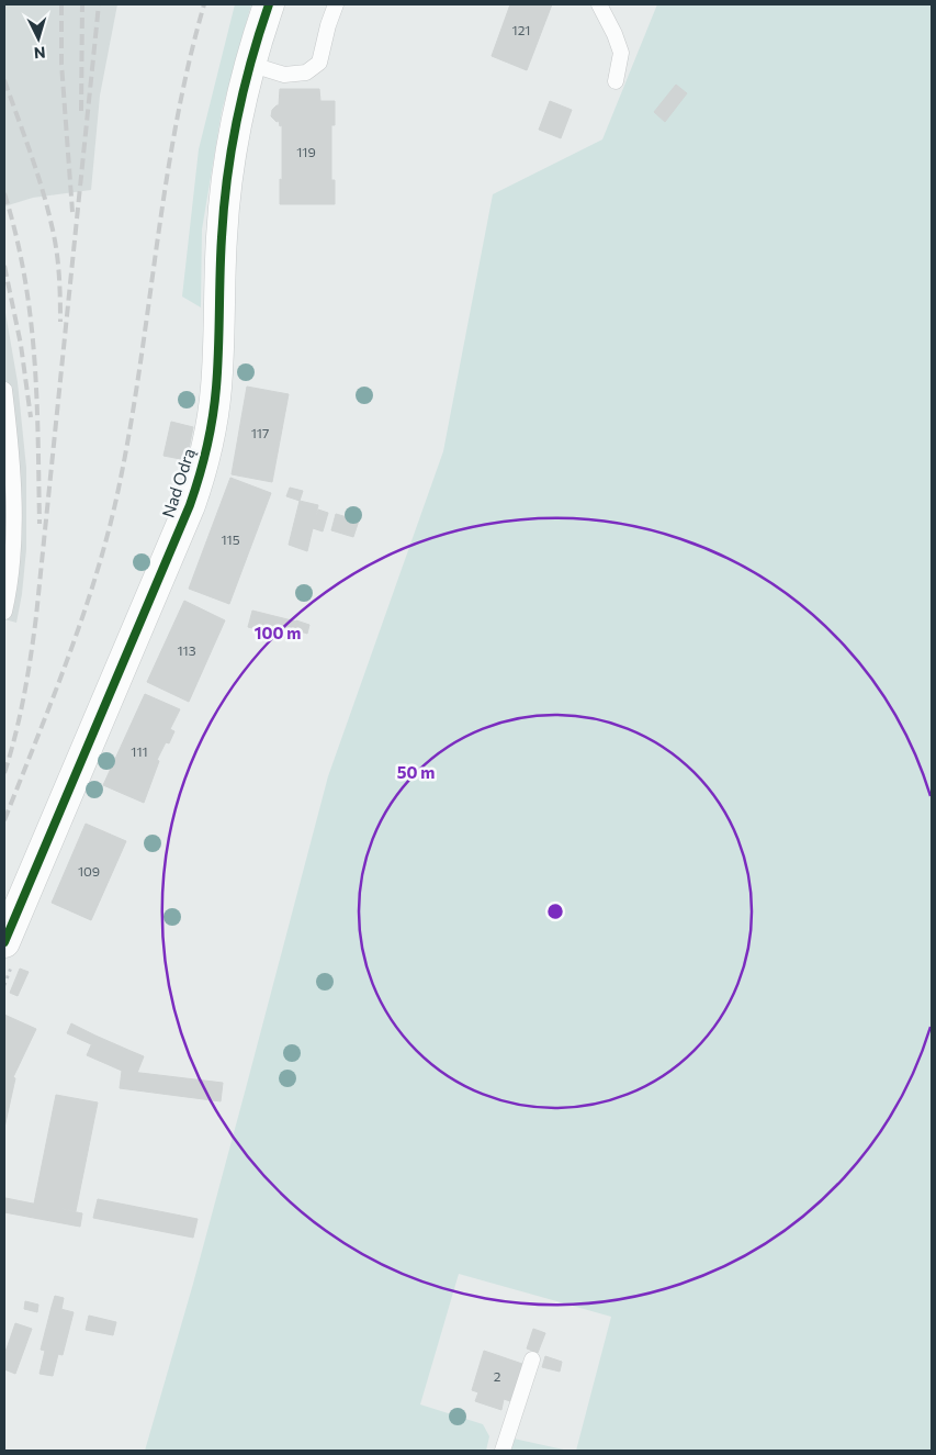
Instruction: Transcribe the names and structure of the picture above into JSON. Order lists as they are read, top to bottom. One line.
{"streets":{"street":["Nad Odrą"]},"house_numbers":["121","119","117","115","113","111","109","2"],"north":"bottom","rings":["100 m","50 m"]}
